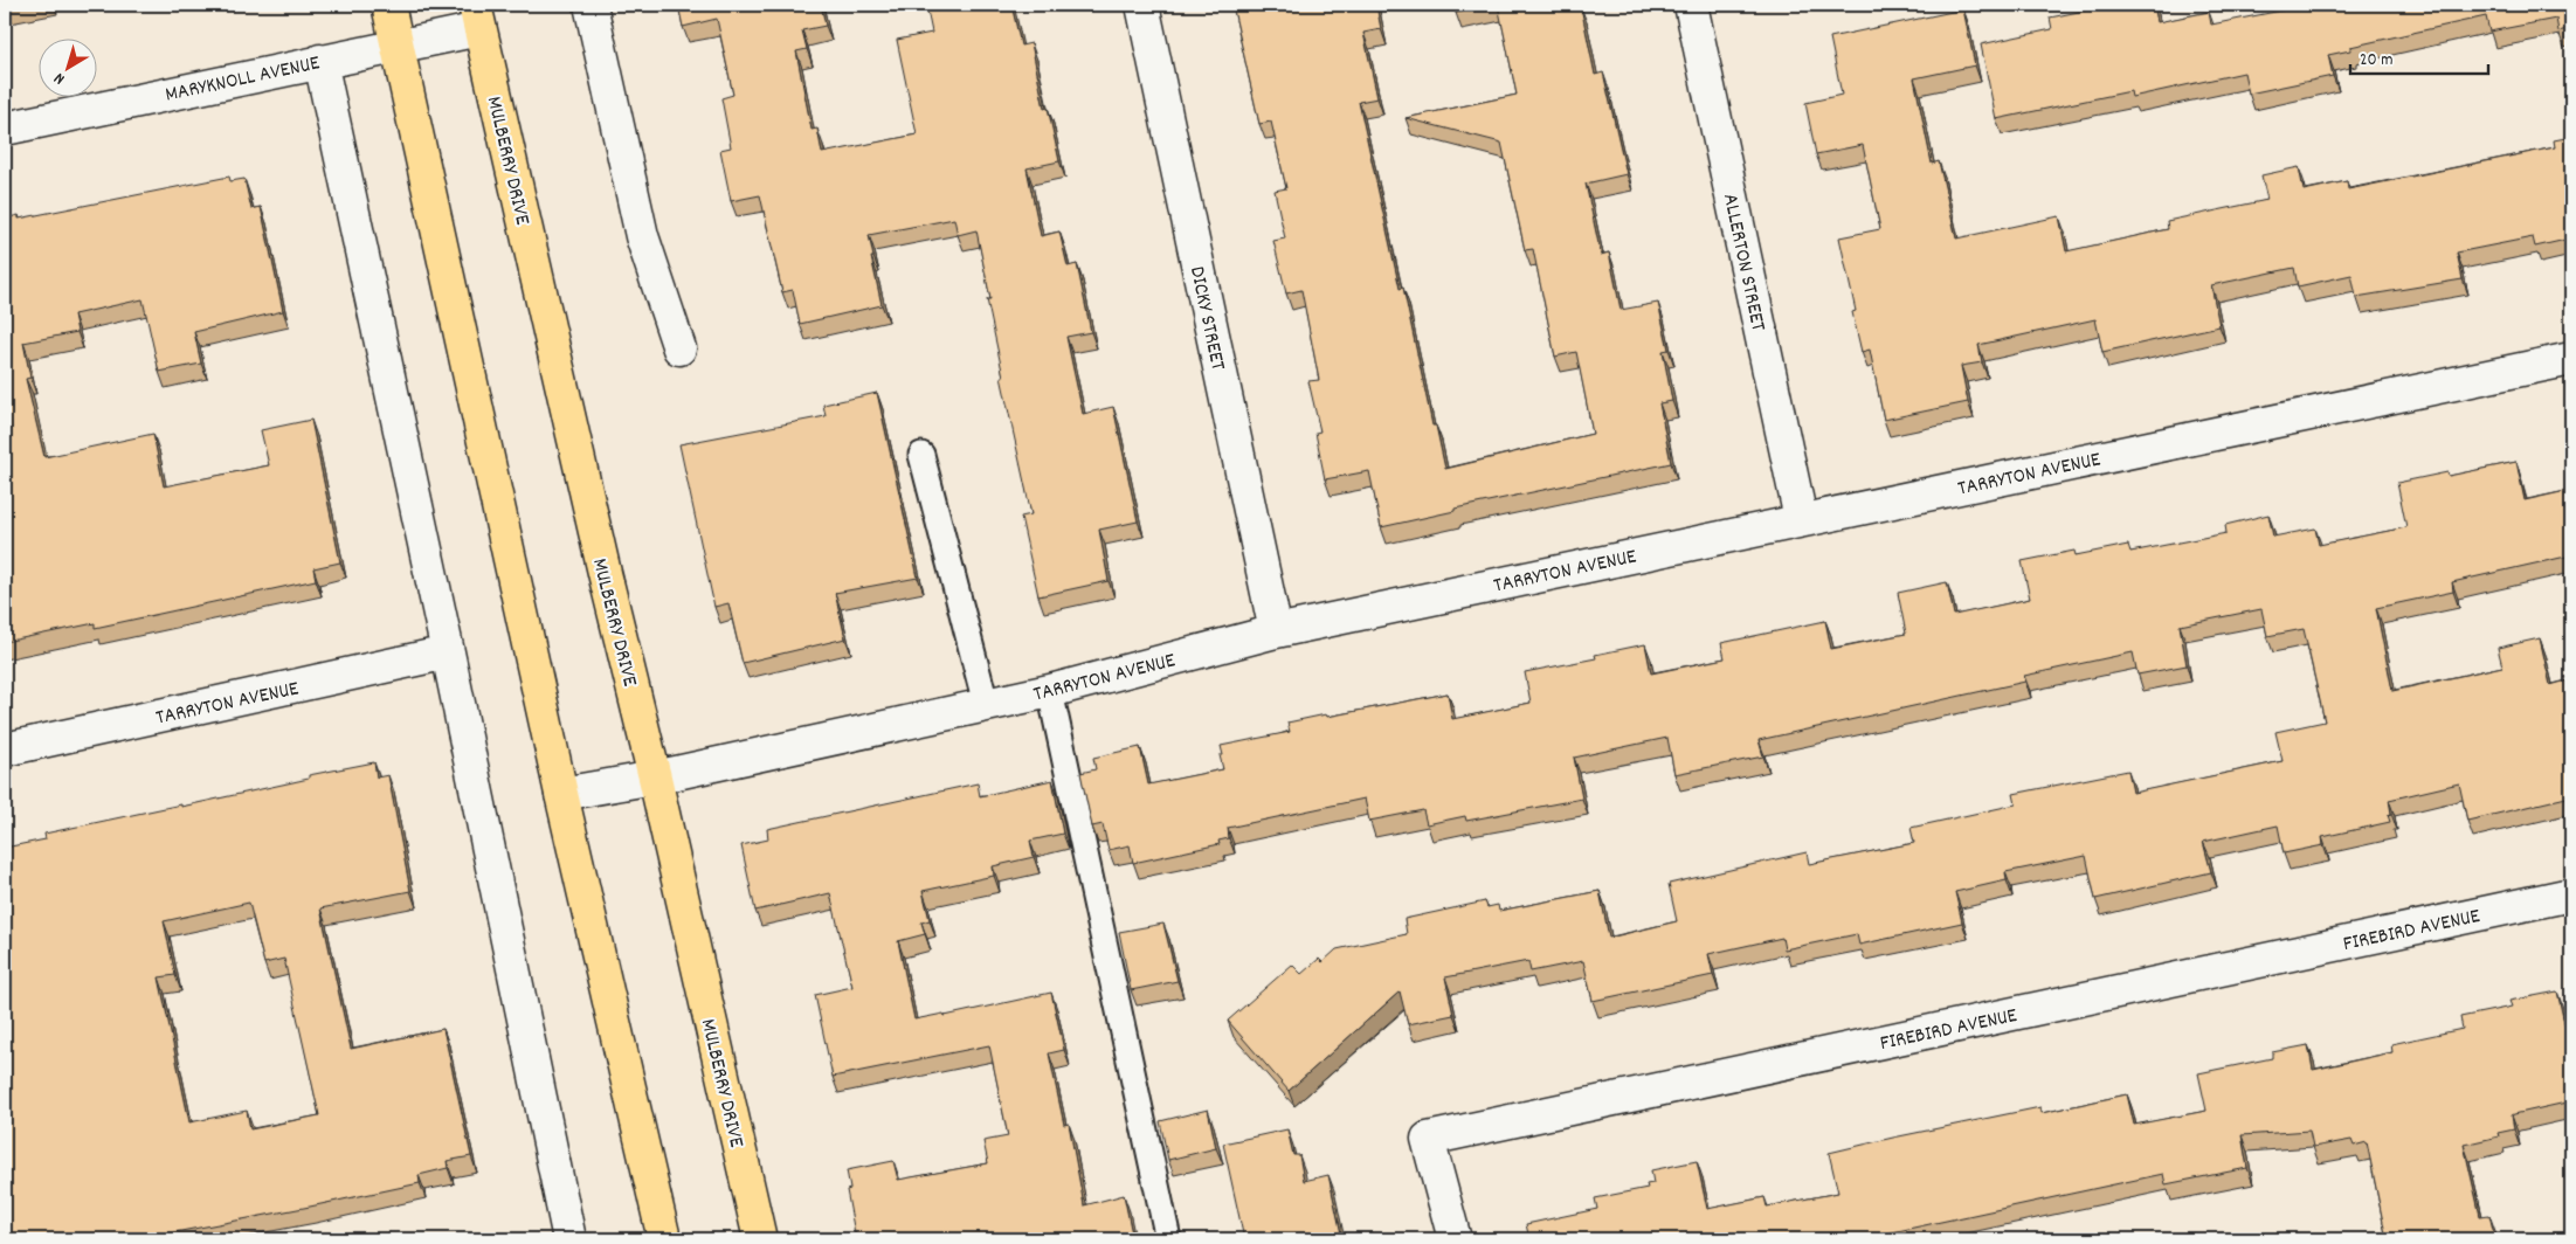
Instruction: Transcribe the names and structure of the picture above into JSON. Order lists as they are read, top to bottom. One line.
{"streets":{"main road":["MULBERRY DRIVE"],"street":["MARYKNOLL AVENUE","ALLERTON STREET","DICKY STREET","TARRYTON AVENUE","FIREBIRD AVENUE"]},"crossings":[["MARYKNOLL AVENUE","MULBERRY DRIVE"],["MULBERRY DRIVE","TARRYTON AVENUE"],["ALLERTON STREET","TARRYTON AVENUE"],["DICKY STREET","TARRYTON AVENUE"]],"scale_bar":"20 m","north":"bottom left"}
